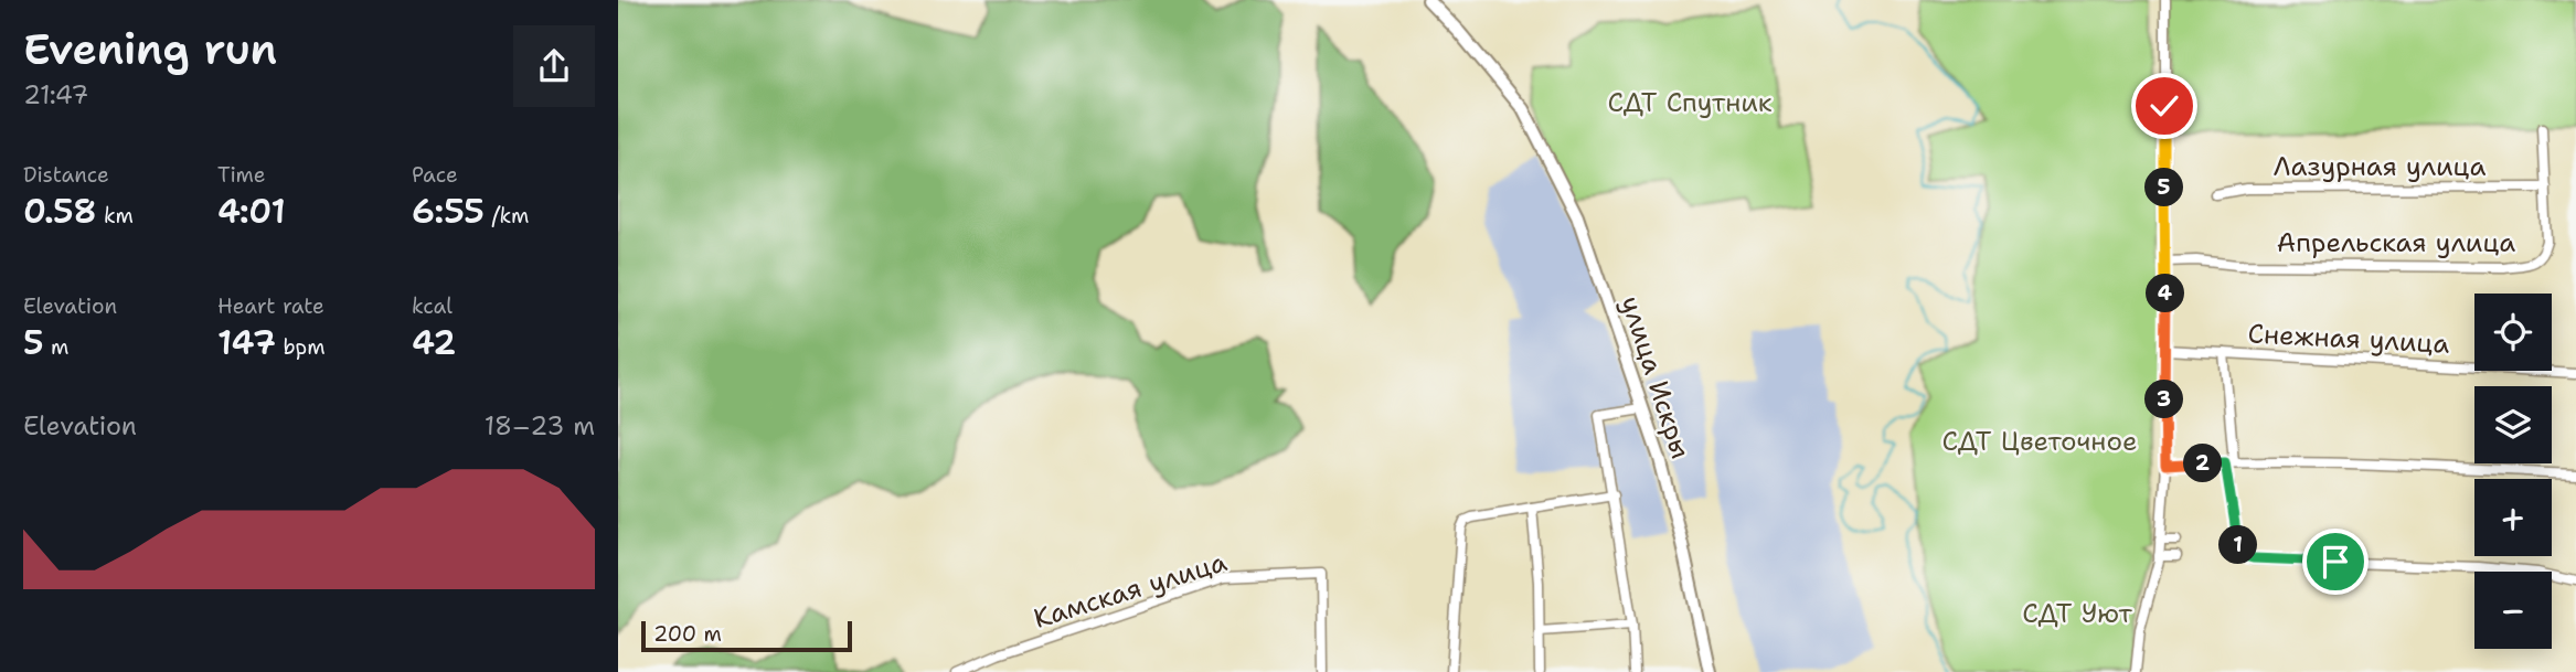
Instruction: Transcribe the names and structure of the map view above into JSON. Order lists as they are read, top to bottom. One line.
{"streets":{"main road":["улица Искры"],"street":["Лазурная улица","Апрельская улица","Снежная улица","Камская улица"]},"crossings":[["Лазурная улица","Апрельская улица"]],"parks":["СДТ Спутник","СДТ Цветочное","СДТ Уют"],"scale_bar":"200 m","page":{"heading":["Evening run","21:47"],"stats":[["Distance","0.58 km"],["Time","4:01"],["Pace","6:55 /km"],["Elevation","5 m"],["Heart rate","147 bpm"],["kcal","42"]],"pins":["5","4","3","2","1"],"map_buttons":["+","−"],"chart":["Elevation","18–23 m"],"scale":"200 m"}}
